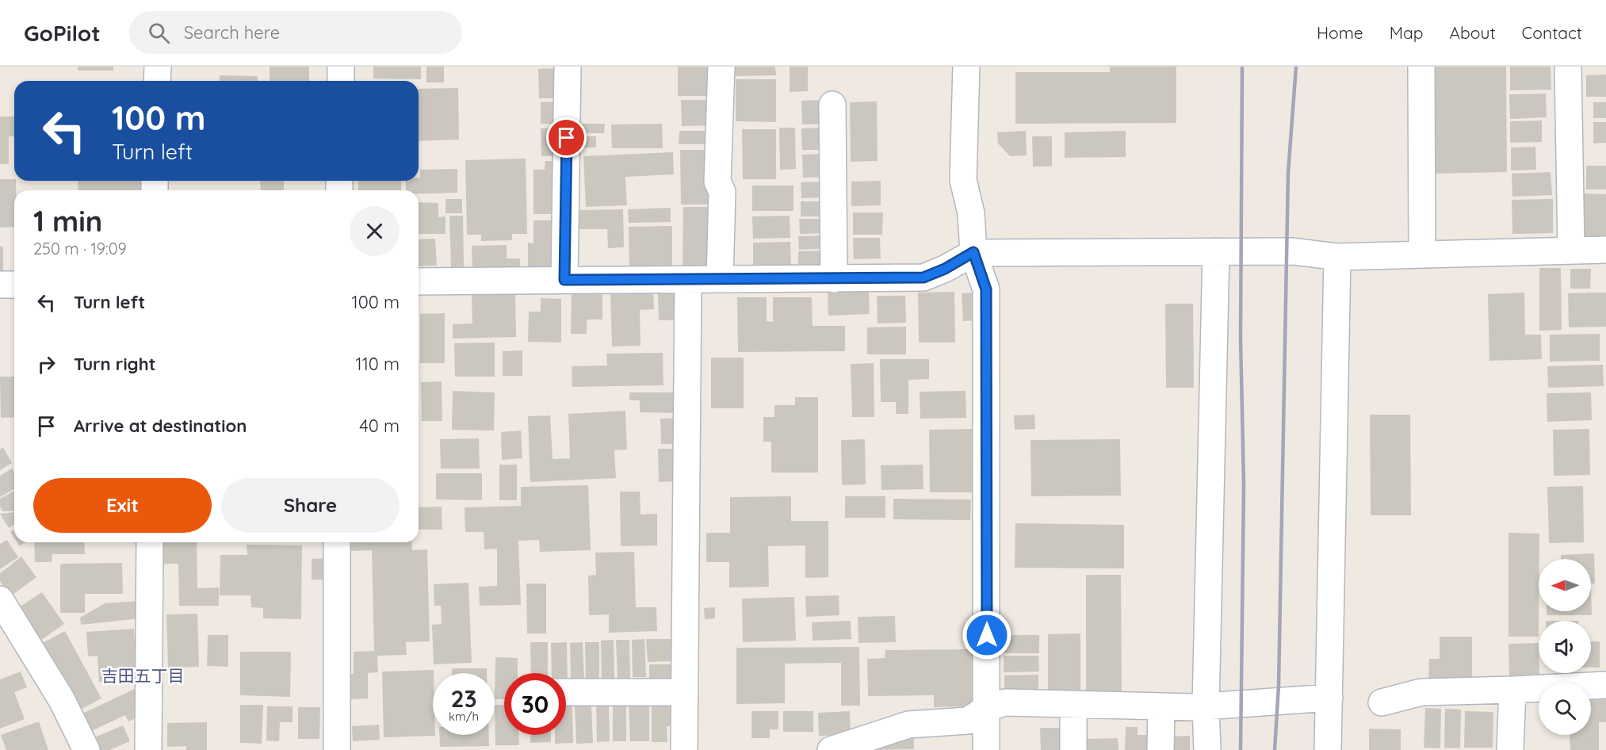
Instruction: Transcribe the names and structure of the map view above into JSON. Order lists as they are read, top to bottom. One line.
{"districts":["吉田五丁目"],"north":"left","page":{"header":"GoPilot","search":"Search here","nav":["Home","Map","About","Contact"],"turn":["100 m","Turn left"],"heading":["1 min","250 m · 19:09"],"list":[{"name":"Turn left","value":"100 m"},{"name":"Turn right","value":"110 m"},{"name":"Arrive at destination","value":"40 m"}],"buttons":["Exit","Share"],"speed":"23 km/h","limit":"30"}}
